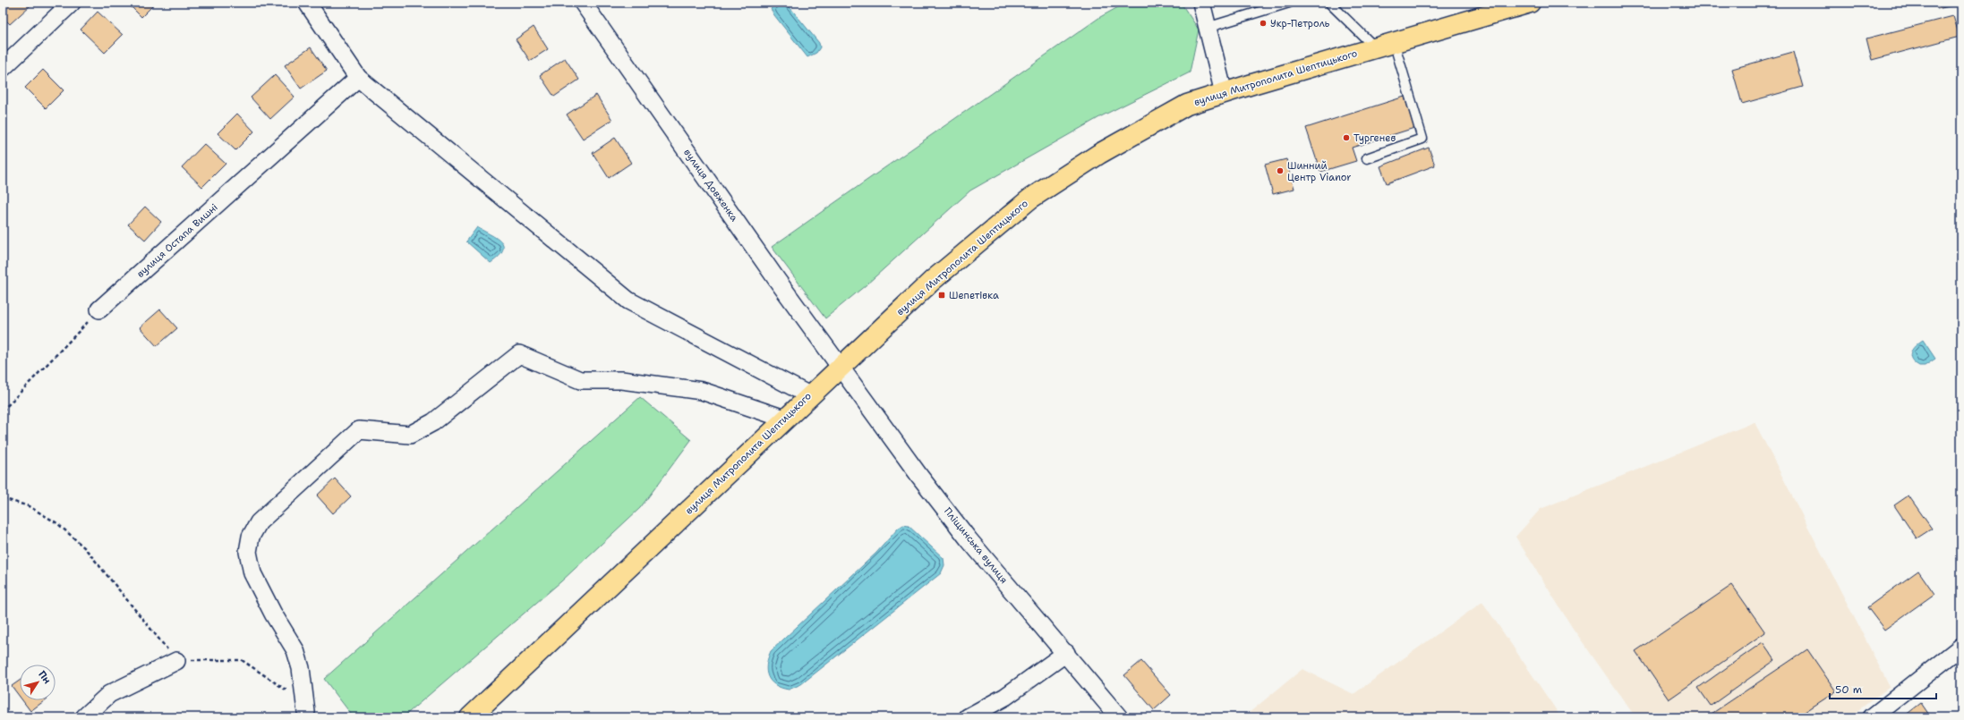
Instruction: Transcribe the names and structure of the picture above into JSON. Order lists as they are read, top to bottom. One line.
{"streets":{"main road":["вулиця Митрополита Шептицького"],"street":["вулиця Довженка","вулиця Остапа Вишні","Пліщинська вулиця"]},"crossings":[["вулиця Митрополита Шептицького","вулиця Довженка"],["вулиця Митрополита Шептицького","Пліщинська вулиця"],["вулиця Довженка","Пліщинська вулиця"]],"places":{"other":["Укр-Петроль","Тургенев","Шинний Центр Vianor"],"transit":["Шепетівка"]},"scale_bar":"50 m","north":"top right"}
